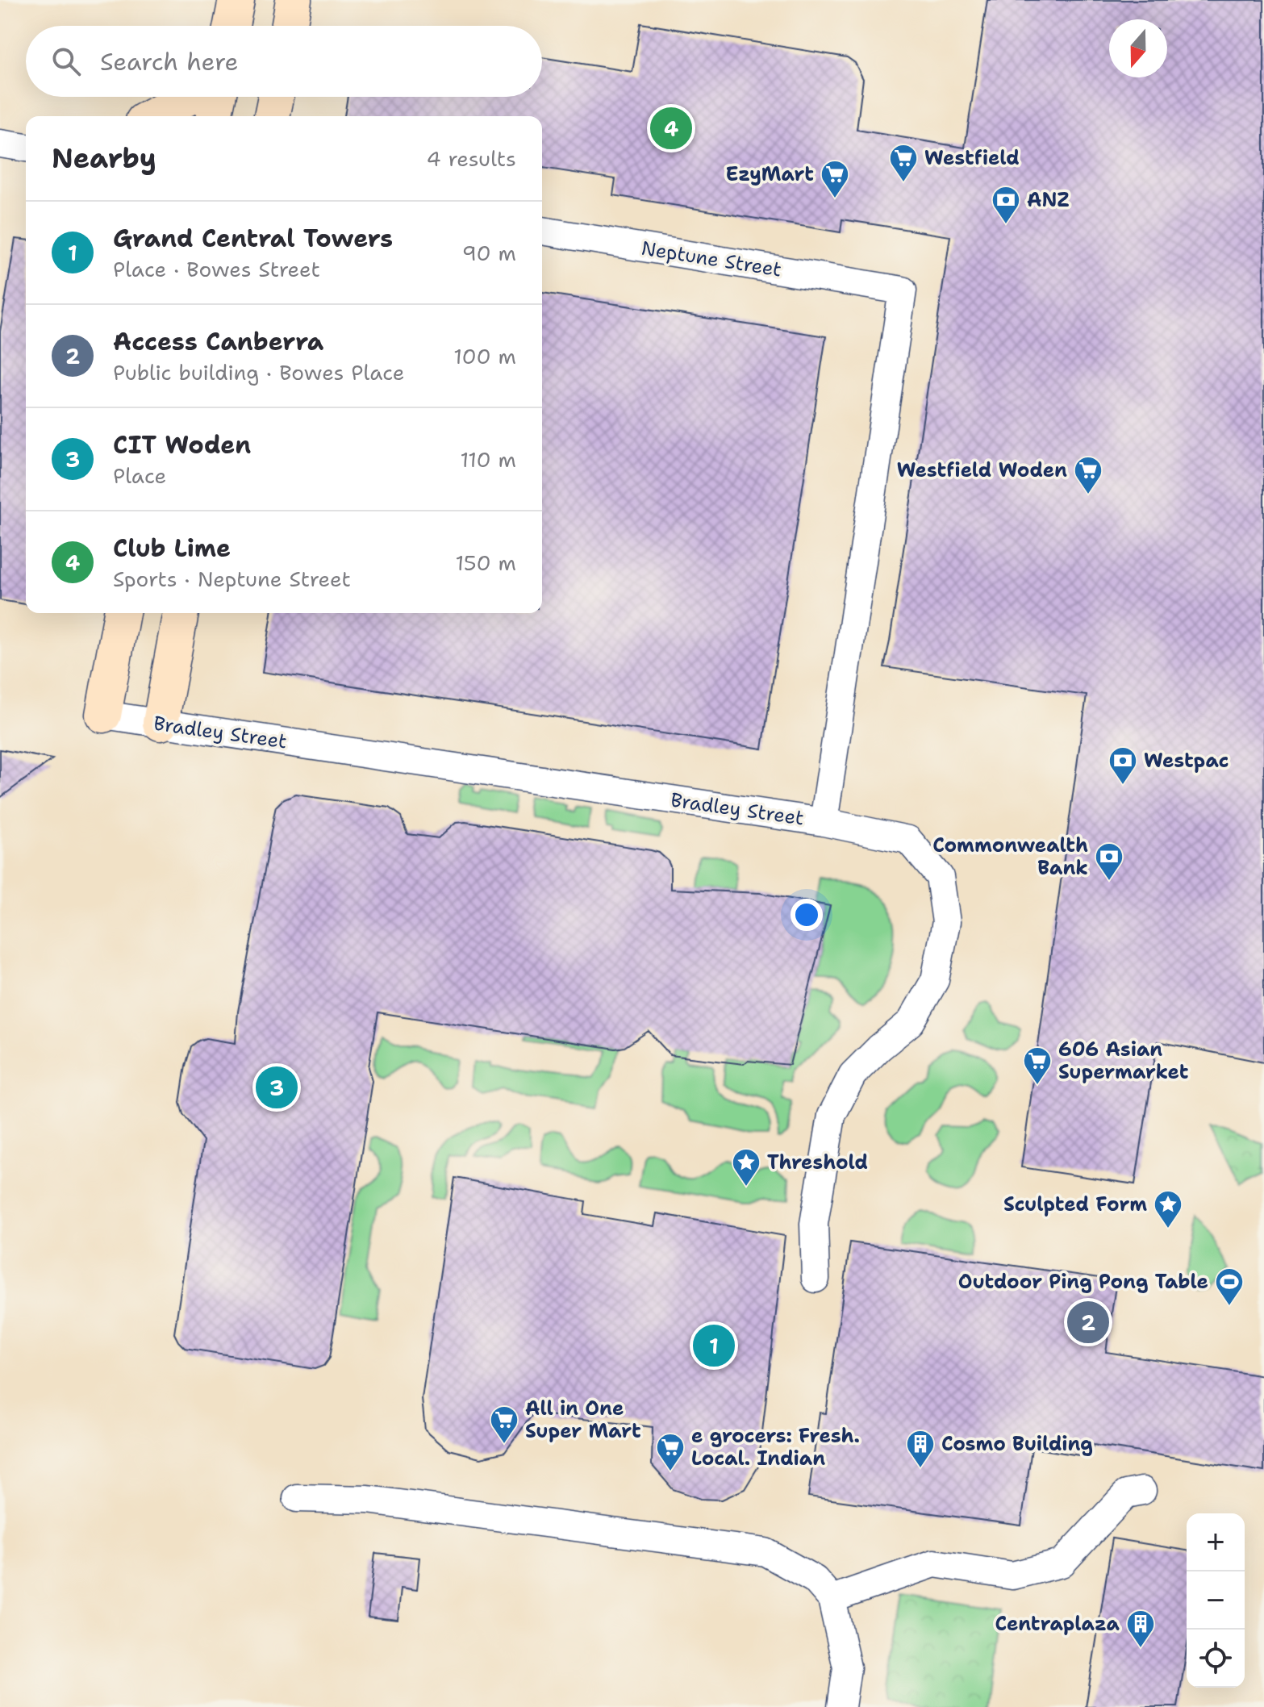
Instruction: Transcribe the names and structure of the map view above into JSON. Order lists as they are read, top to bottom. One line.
{"streets":{"street":["Neptune Street","Bradley Street"]},"crossings":[["Neptune Street","Bradley Street"]],"places":{"supermarket":["Westfield","EzyMart","Westfield Woden","606 Asian Supermarket","All in One Super Mart","e grocers: Fresh. Local. Indian"],"bank":["ANZ","Westpac","Commonwealth Bank"],"place":["Threshold","Sculpted Form"],"sports":["Outdoor Ping Pong Table"],"building":["Cosmo Building","Centraplaza"]},"north":"bottom","page":{"search":"Search here","pins":["4","3","2","1"],"heading":["Nearby","4 results"],"list":[{"mark":"1","name":"Grand Central Towers","note":"Place · Bowes Street","value":"90 m"},{"mark":"2","name":"Access Canberra","note":"Public building · Bowes Place","value":"100 m"},{"mark":"3","name":"CIT Woden","note":"Place","value":"110 m"},{"mark":"4","name":"Club Lime","note":"Sports · Neptune Street","value":"150 m"}],"map_buttons":["+","−"]}}
